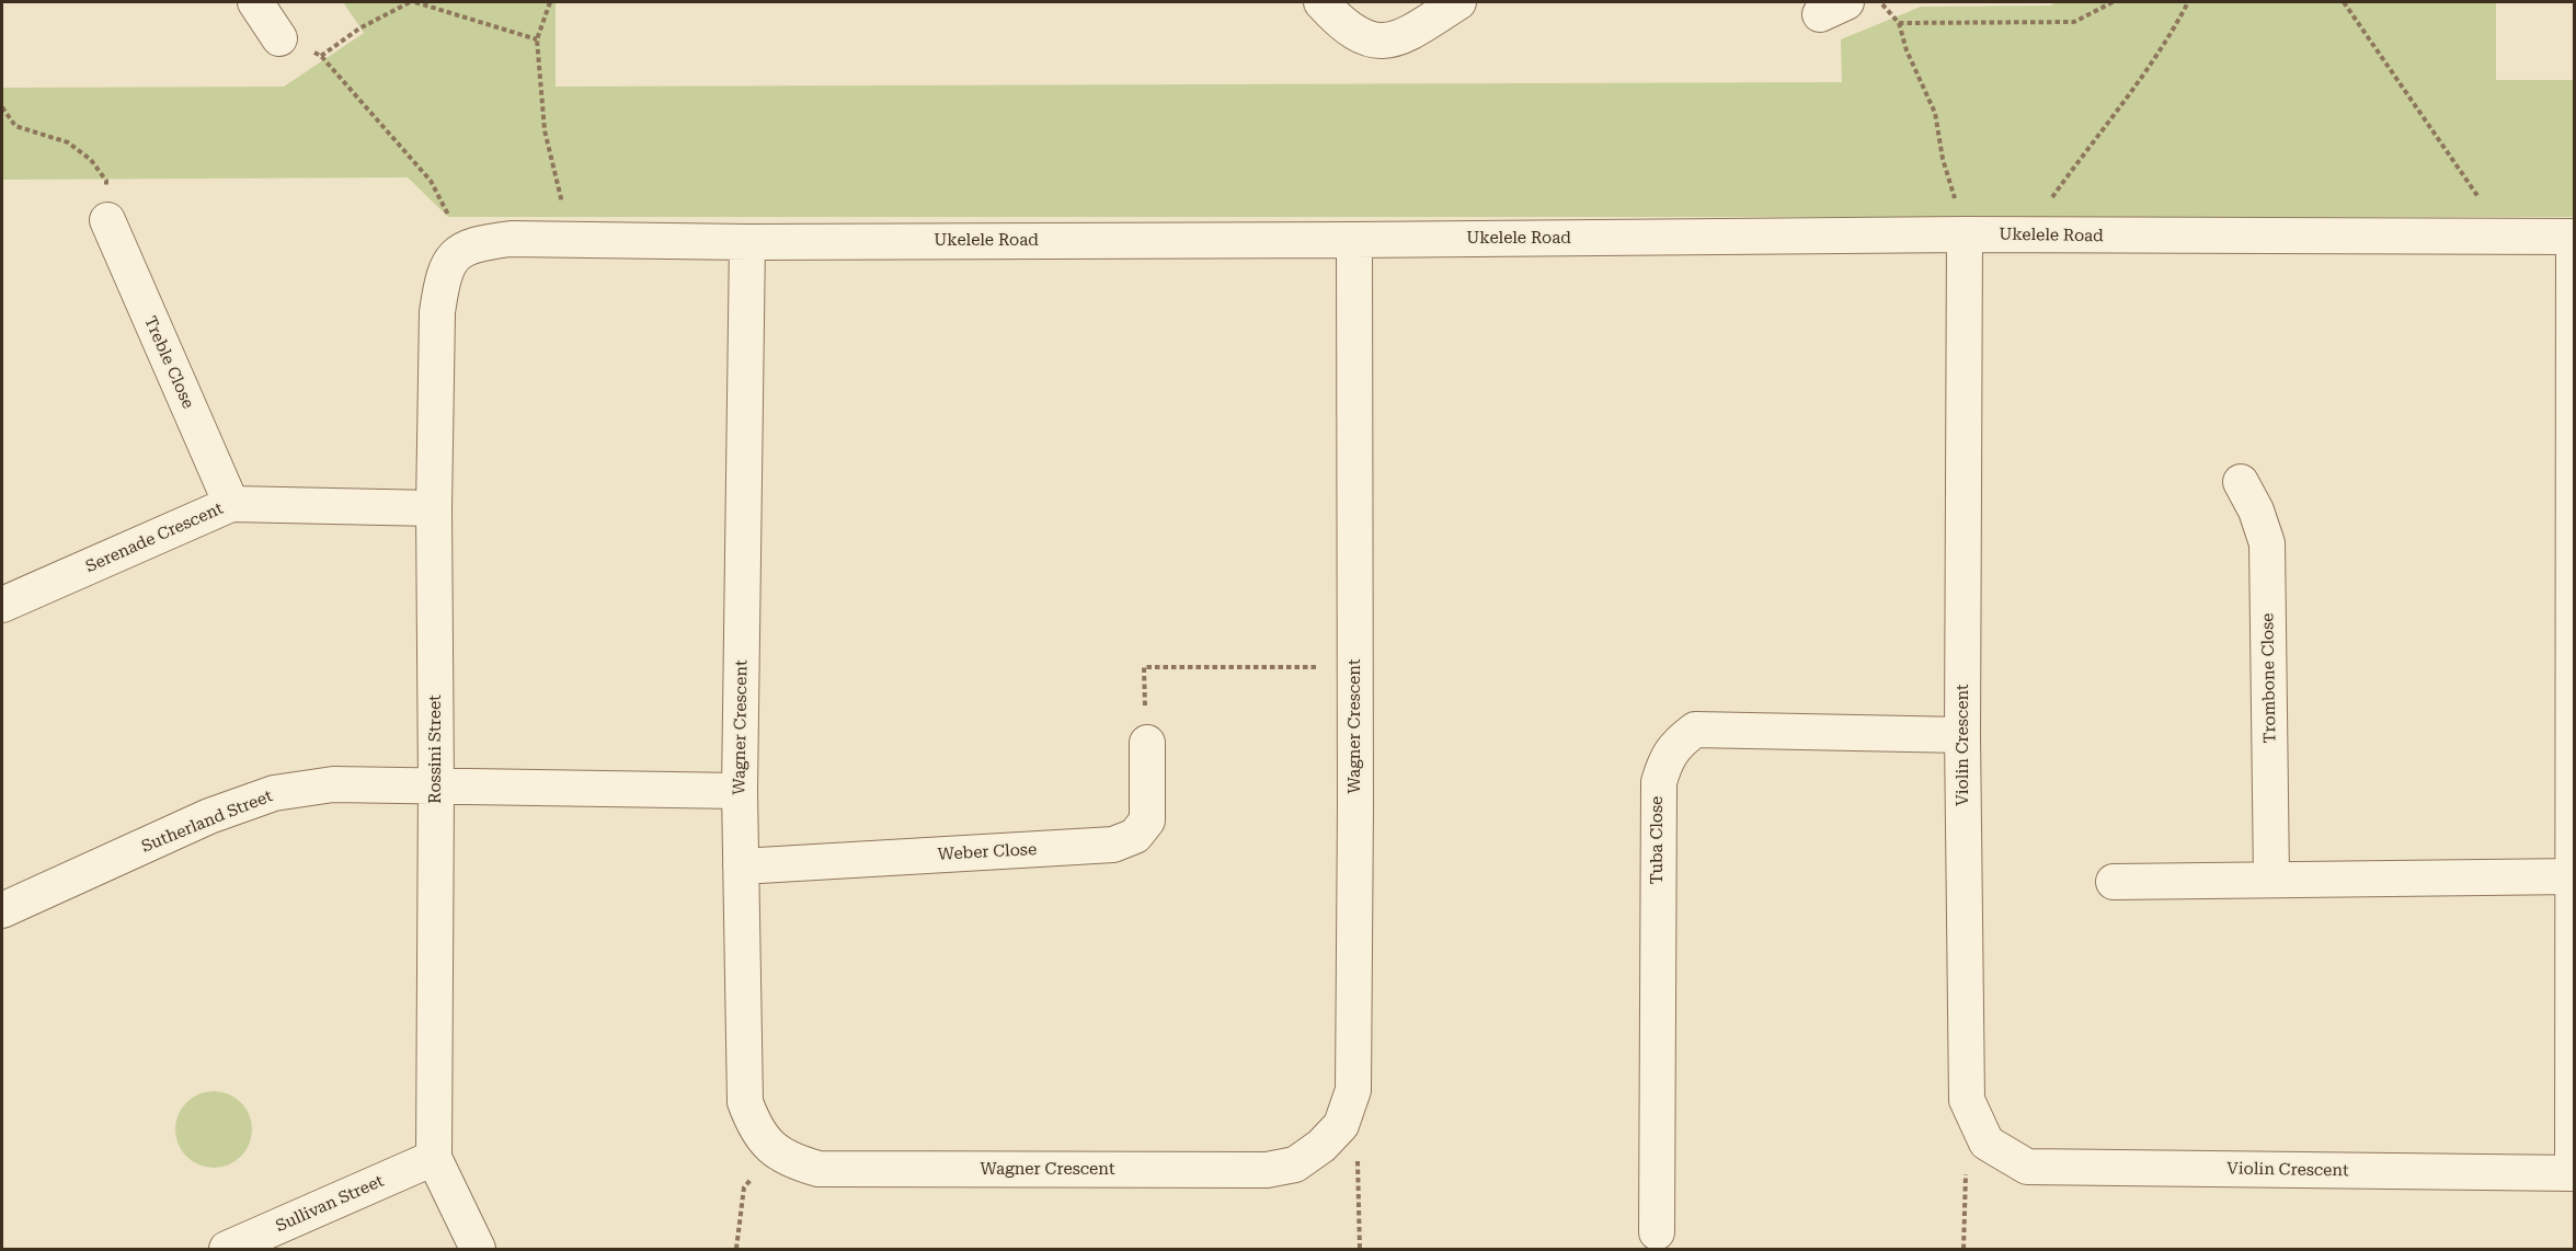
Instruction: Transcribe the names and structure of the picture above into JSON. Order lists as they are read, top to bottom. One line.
{"streets":{"street":["Ukelele Road","Treble Close","Serenade Crescent","Trombone Close","Wagner Crescent","Violin Crescent","Rossini Street","Sutherland Street","Tuba Close","Weber Close","Sullivan Street"]},"crossings":[["Ukelele Road","Wagner Crescent"],["Ukelele Road","Violin Crescent"],["Ukelele Road","Rossini Street"],["Treble Close","Serenade Crescent"],["Serenade Crescent","Rossini Street"],["Wagner Crescent","Sutherland Street"],["Wagner Crescent","Weber Close"],["Violin Crescent","Tuba Close"],["Rossini Street","Sutherland Street"],["Rossini Street","Sullivan Street"]]}
